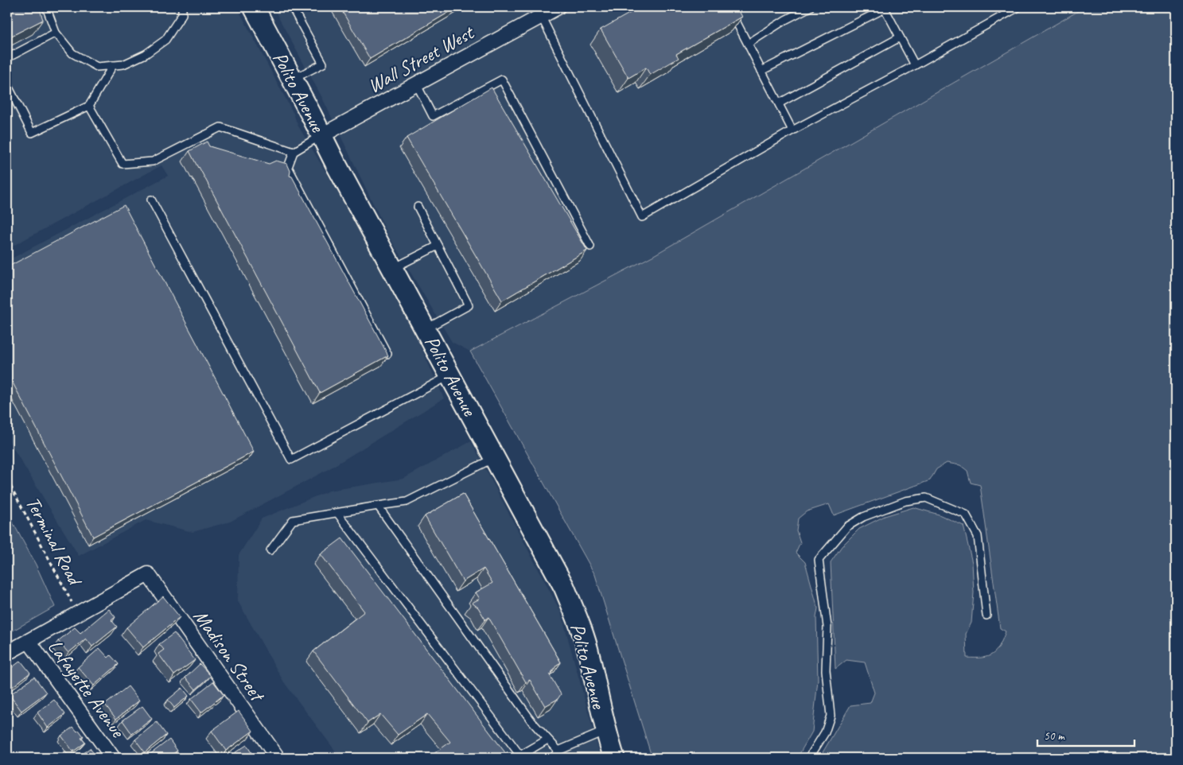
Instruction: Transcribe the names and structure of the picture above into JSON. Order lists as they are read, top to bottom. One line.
{"streets":{"street":["Wall Street West","Polito Avenue","Madison Street","Lafayette Avenue"],"path":["Terminal Road"]},"crossings":[["Wall Street West","Polito Avenue"],["Terminal Road","Madison Street"]],"scale_bar":"50 m"}
